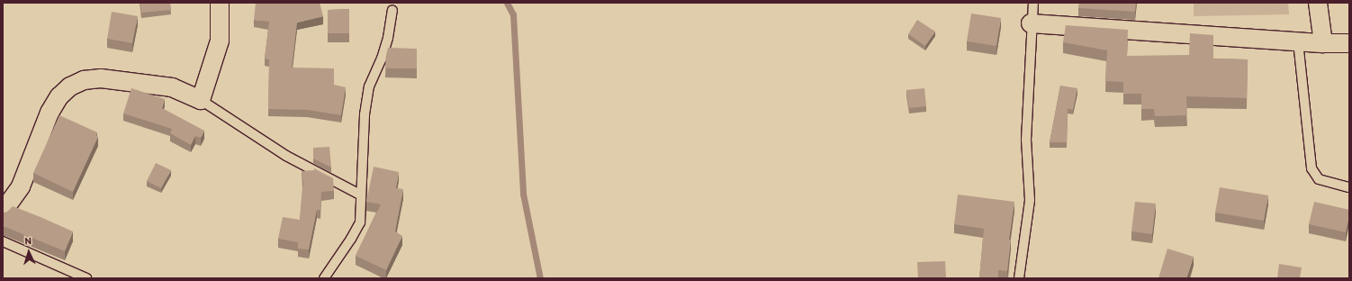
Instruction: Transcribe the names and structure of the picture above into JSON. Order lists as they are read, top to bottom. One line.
{"north":"top"}
